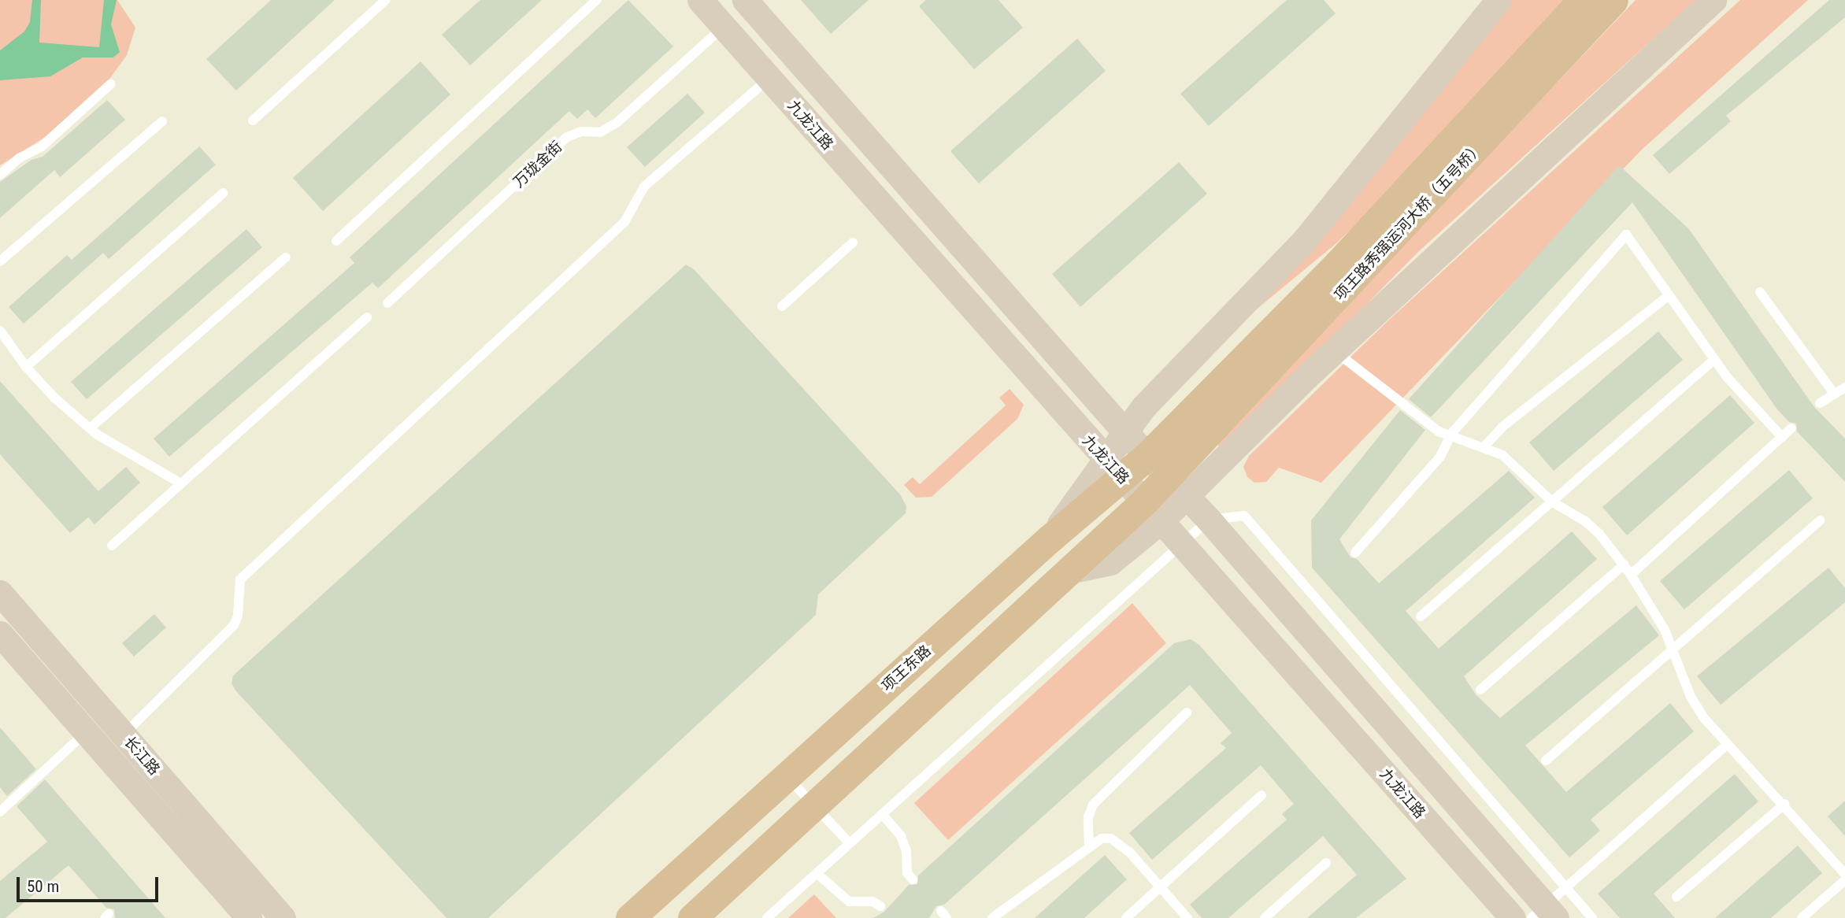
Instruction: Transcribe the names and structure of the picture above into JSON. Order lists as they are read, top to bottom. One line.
{"streets":{"main road":["项王路秀强运河大桥（五号桥）","项王东路"],"street":["九龙江路","长江路"],"lane":["万珑金街"]},"crossings":[["九龙江路","万珑金街"],["九龙江路","项王东路"],["项王路秀强运河大桥（五号桥）","项王东路"]],"scale_bar":"50 m"}
